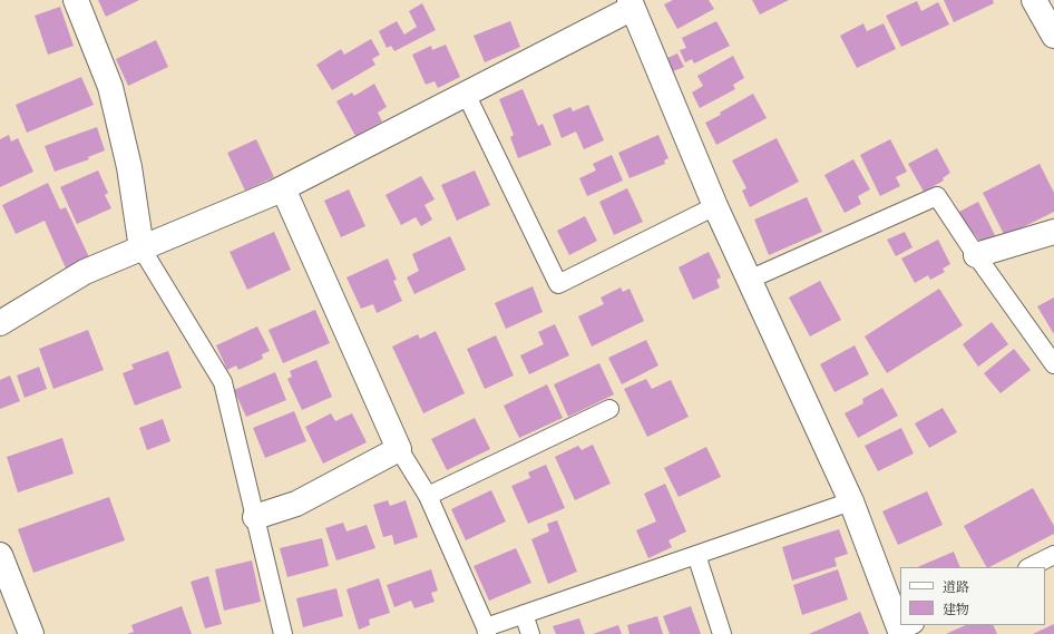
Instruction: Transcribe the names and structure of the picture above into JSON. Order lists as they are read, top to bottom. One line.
{"legend":["道路","建物"]}
